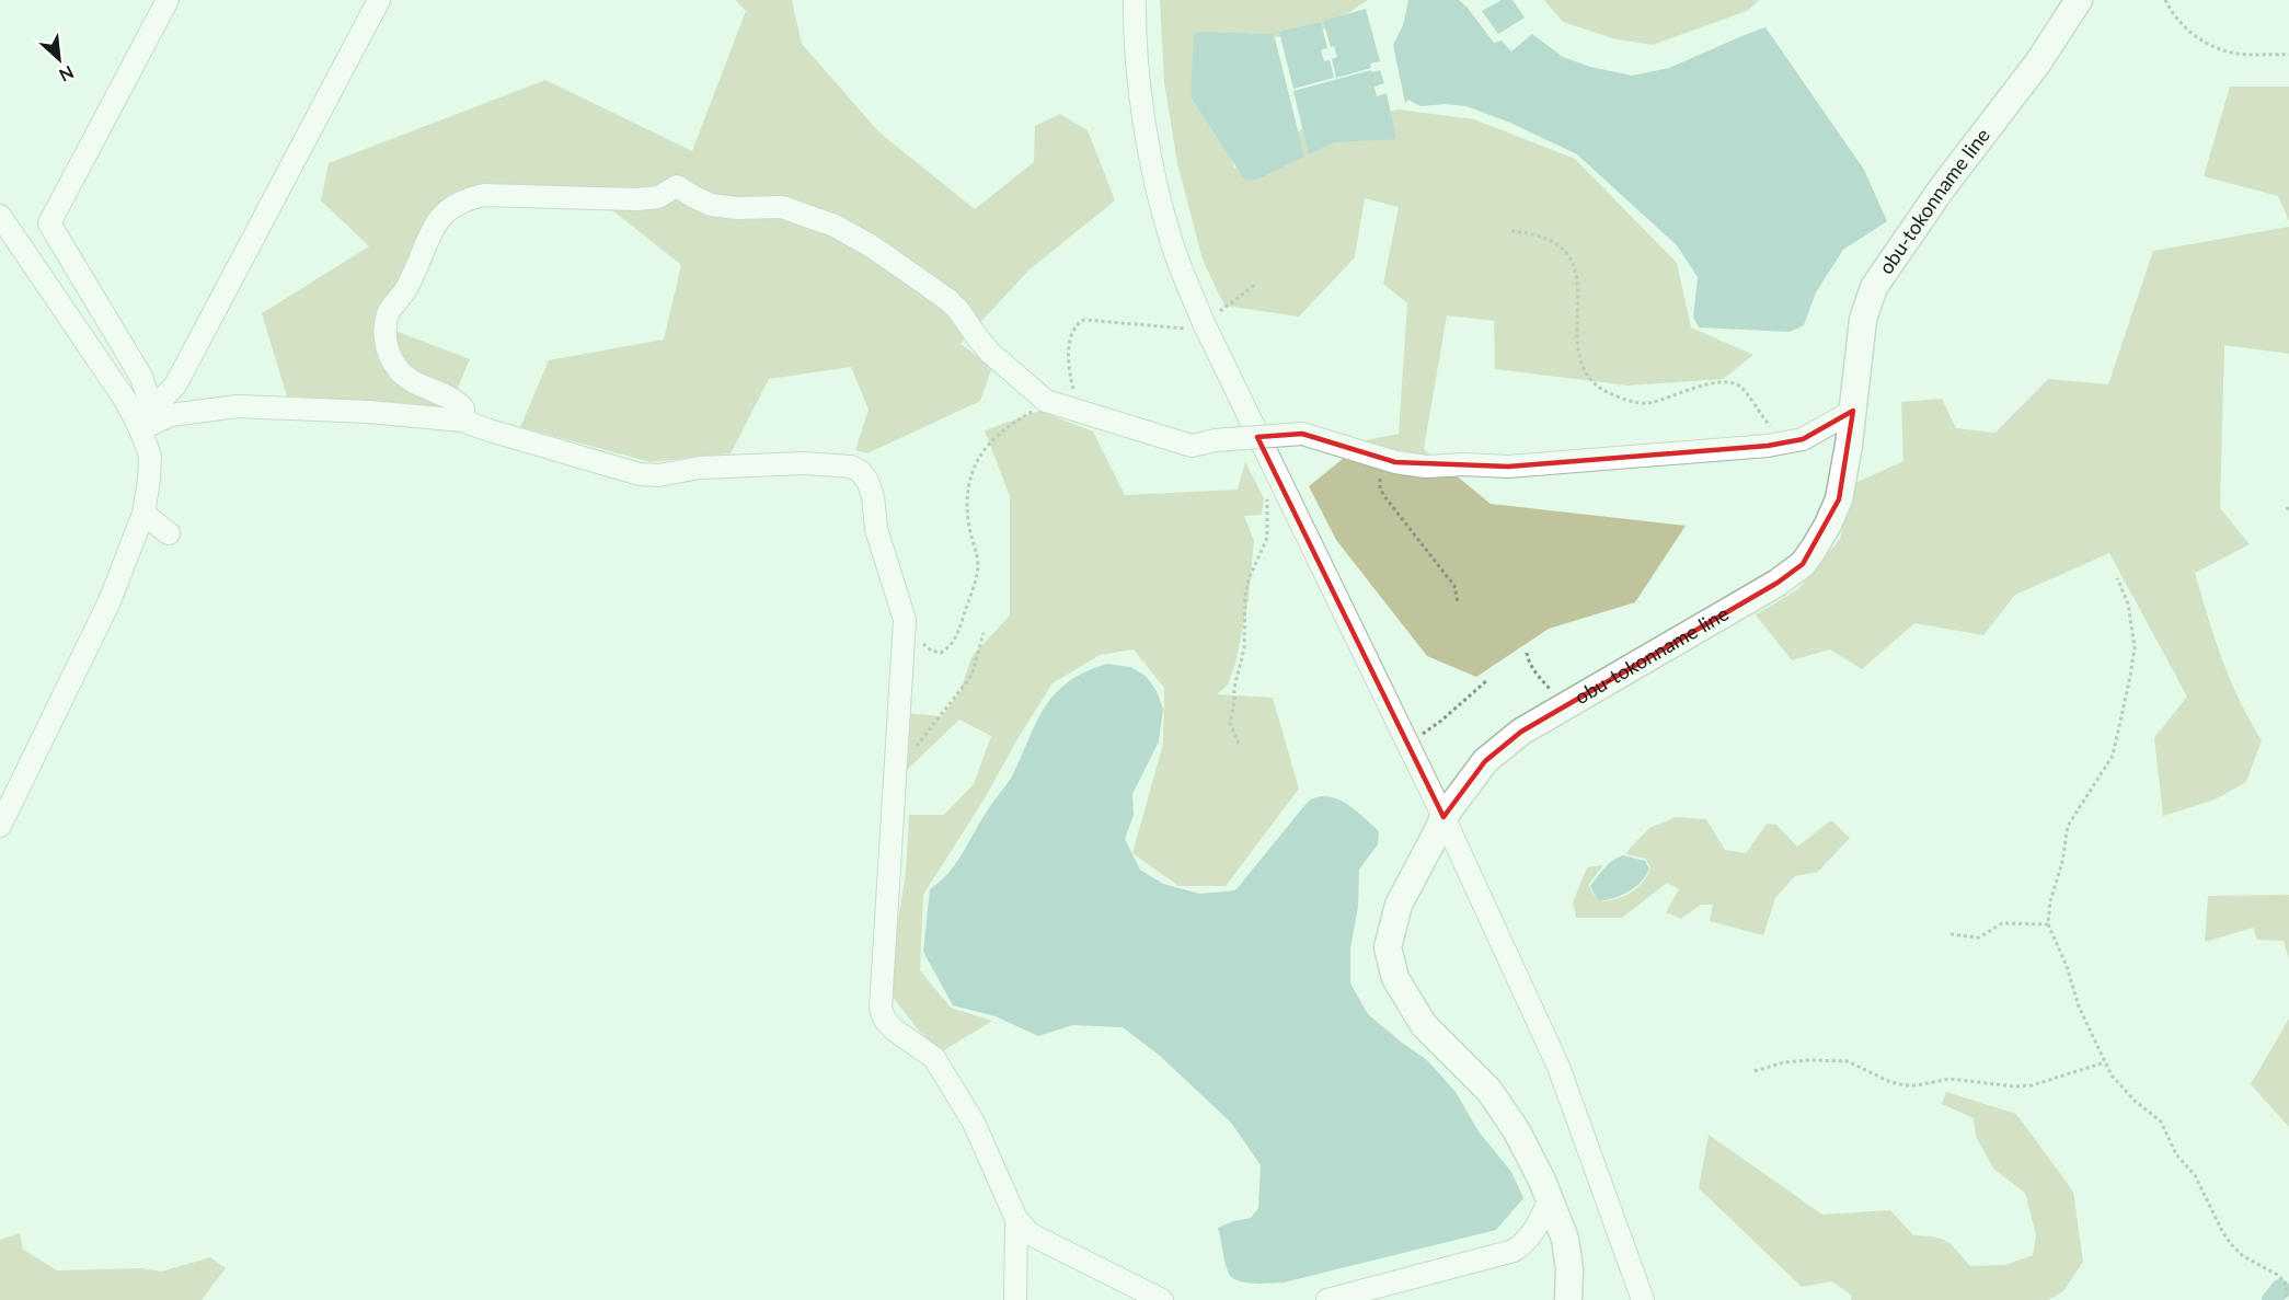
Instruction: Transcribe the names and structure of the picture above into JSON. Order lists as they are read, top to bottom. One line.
{"streets":{"main road":["obu-tokonname line"]},"north":"bottom right"}
